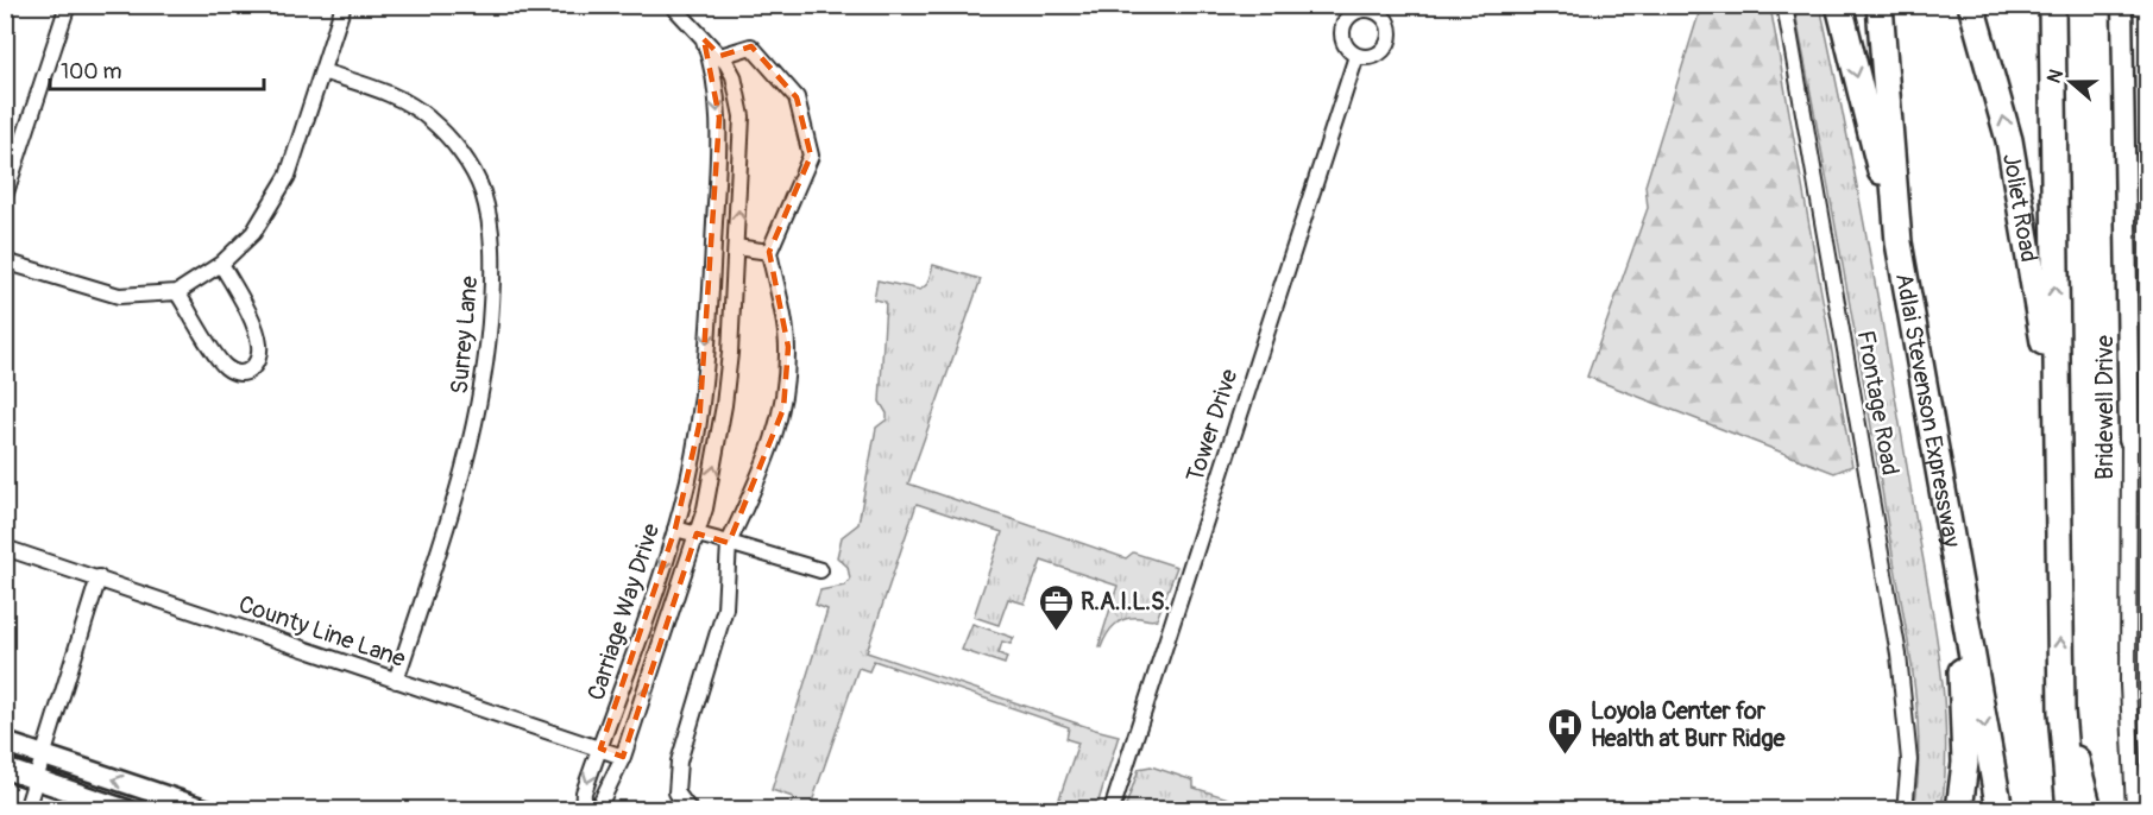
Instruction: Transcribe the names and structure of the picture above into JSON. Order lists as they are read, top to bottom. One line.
{"streets":{"highway":["Joliet Road","Adlai Stevenson Expressway"],"street":["Surrey Lane","Frontage Road","Bridewell Drive","Tower Drive","Carriage Way Drive","County Line Lane"]},"crossings":[["Surrey Lane","County Line Lane"],["Carriage Way Drive","County Line Lane"]],"places":{"office":["R.A.I.L.S."],"hospital":["Loyola Center for Health at Burr Ridge"]},"scale_bar":"100 m","north":"left"}
